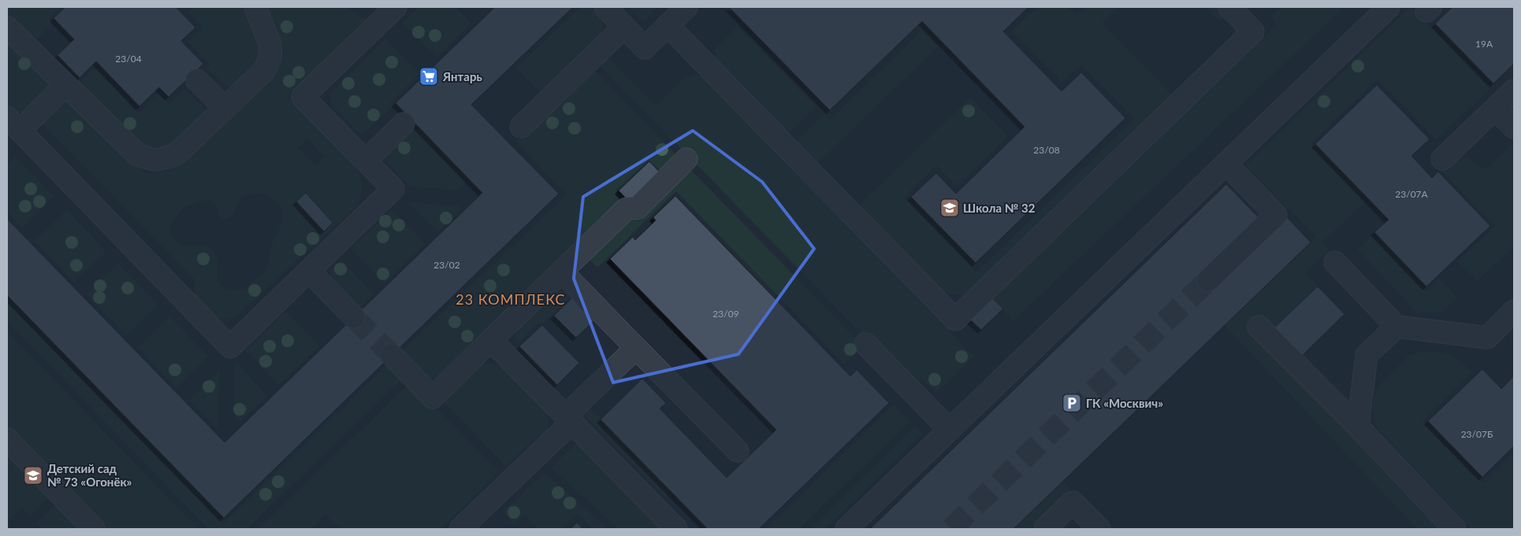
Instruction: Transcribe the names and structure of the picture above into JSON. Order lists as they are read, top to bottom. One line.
{"districts":["23 КОМПЛЕКС"],"places":{"supermarket":["Янтарь"],"school or university":["Школа № 32","Детский сад № 73 «Огонёк»"],"parking":["ГК «Москвич»"]},"house_numbers":["19А","23/04","23/08","23/07А","23/02","23/09","23/07Б"]}
